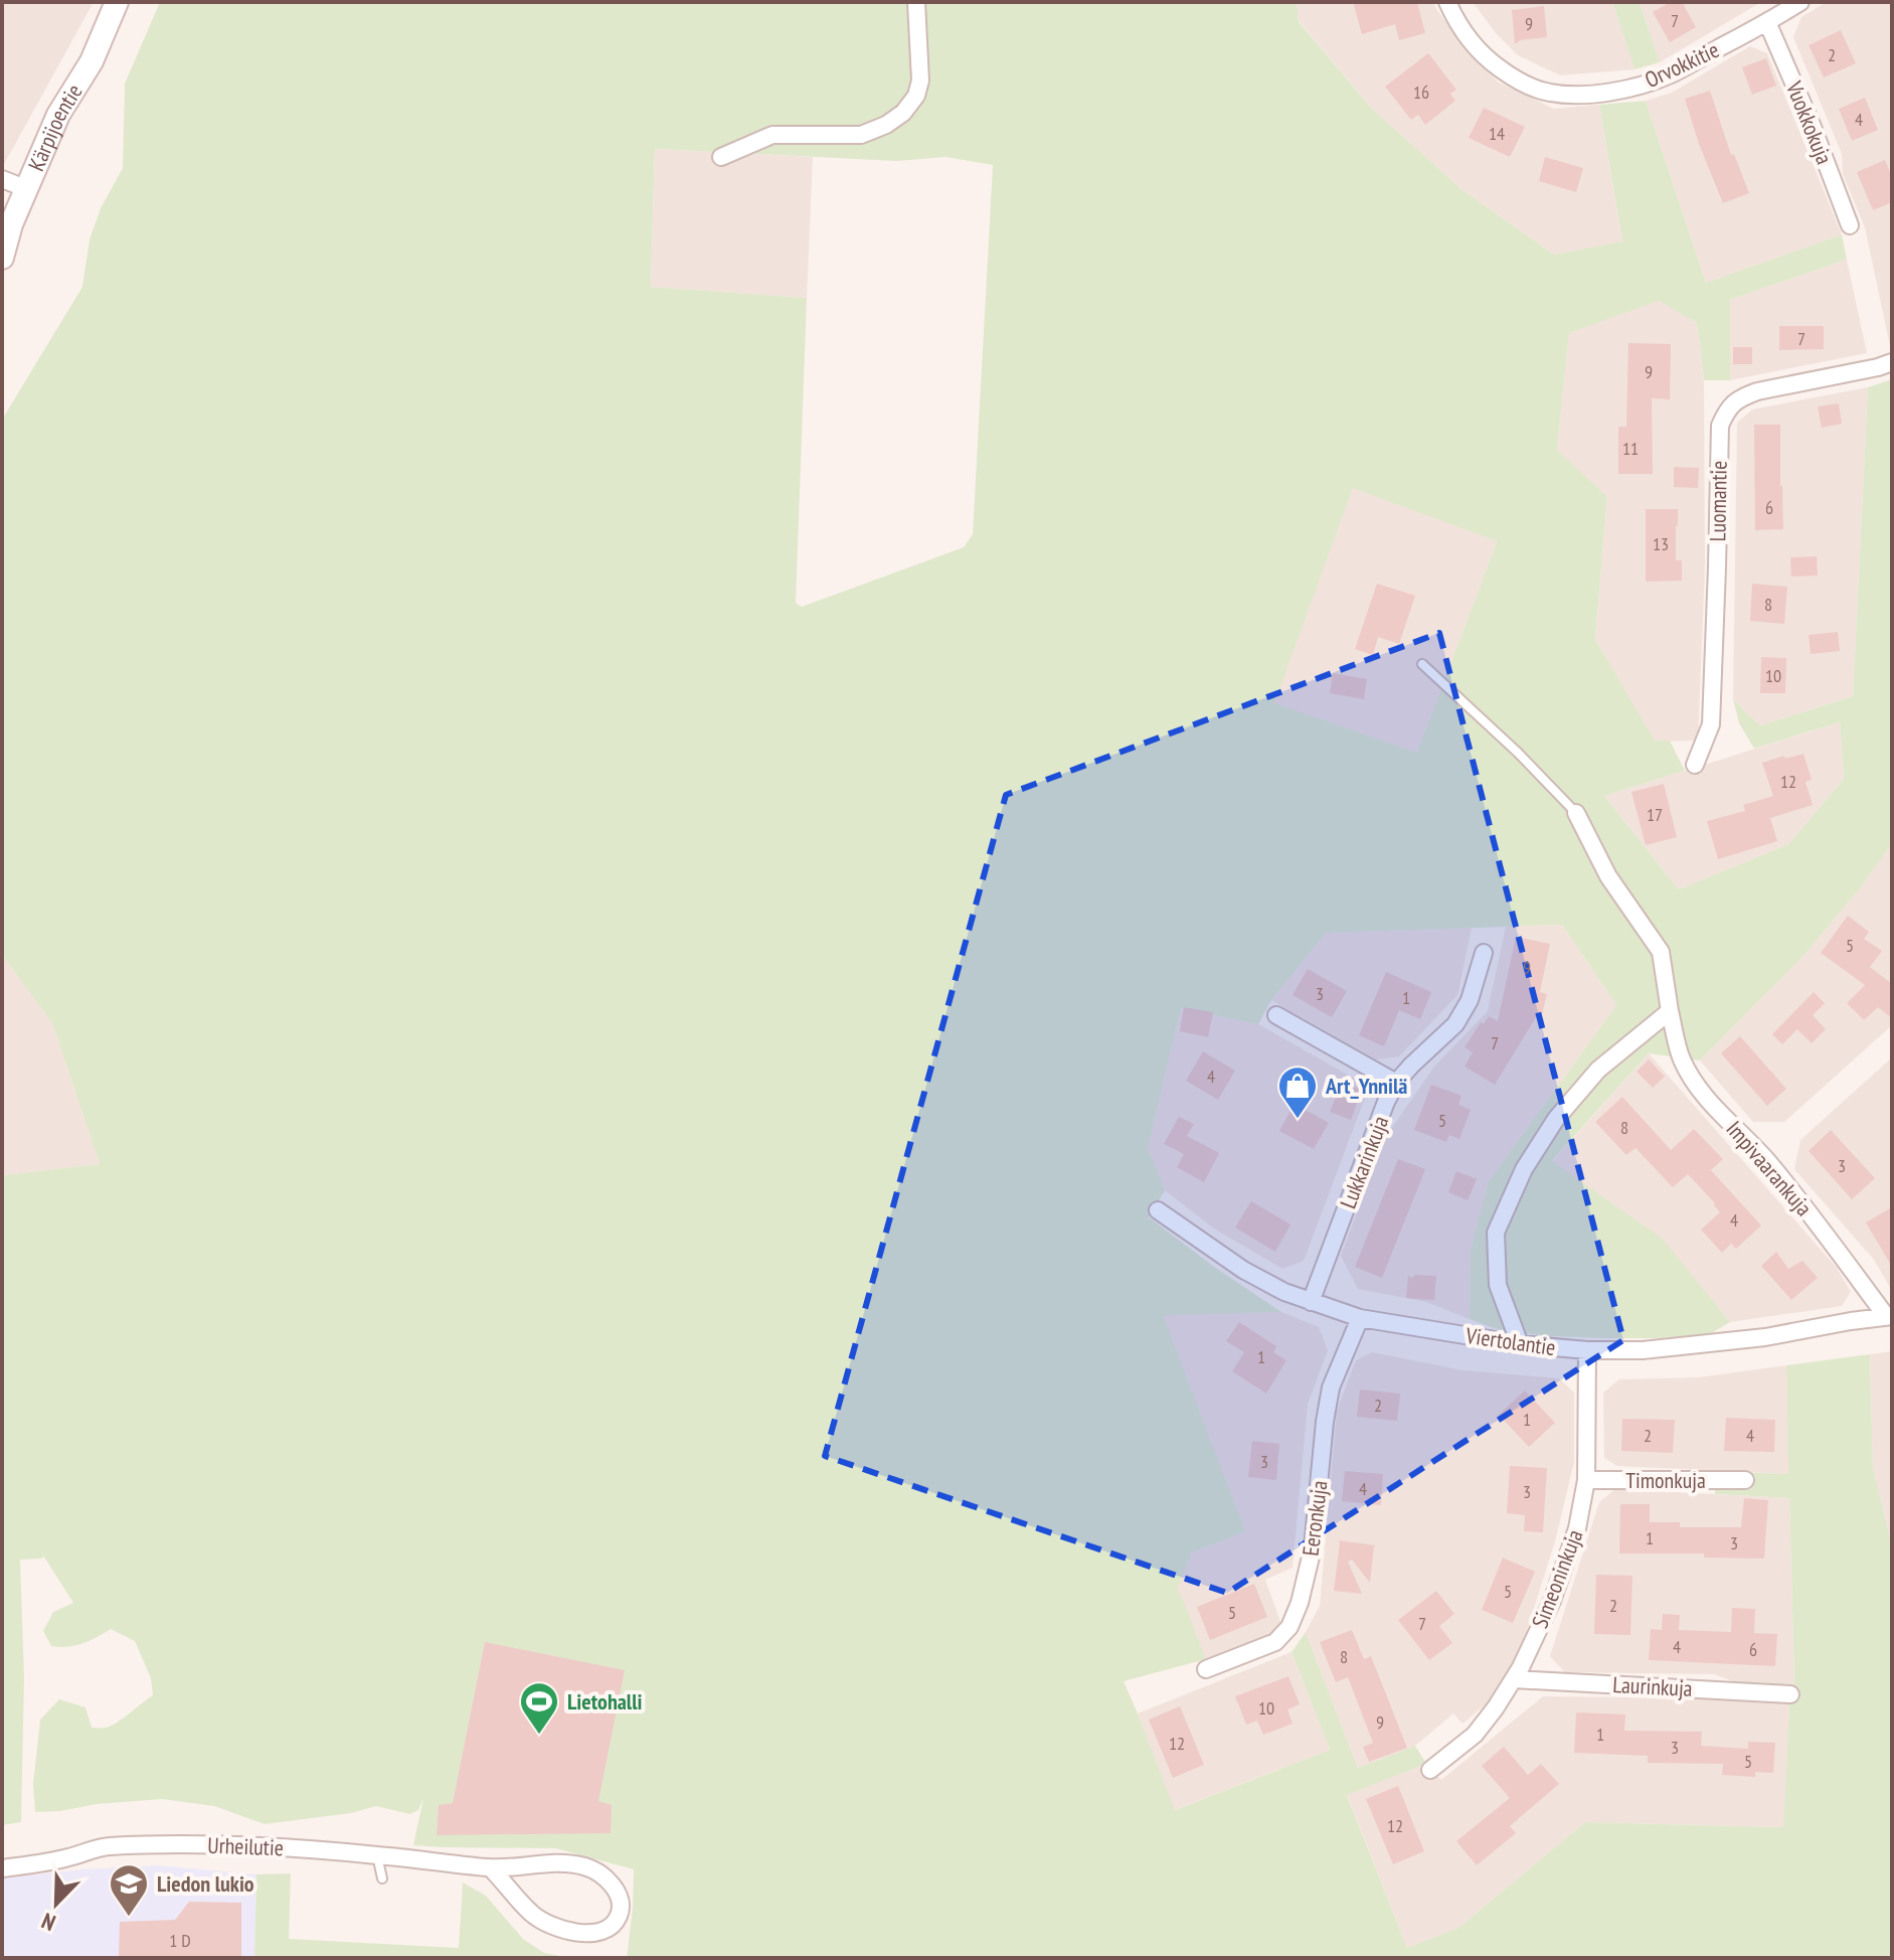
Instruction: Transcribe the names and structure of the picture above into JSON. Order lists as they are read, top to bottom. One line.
{"streets":{"street":["Orvokkitie","Vuokkokuja","Kärpijoentie","Luomantie","Lukkarinkuja","Impivaarankuja","Viertolantie","Timonkuja","Eeronkuja","Simeoninkuja","Laurinkuja","Urheilutie"]},"crossings":[["Orvokkitie","Vuokkokuja"],["Lukkarinkuja","Viertolantie"],["Impivaarankuja","Viertolantie"],["Viertolantie","Eeronkuja"],["Viertolantie","Simeoninkuja"],["Timonkuja","Simeoninkuja"],["Simeoninkuja","Laurinkuja"]],"places":{"shop":["Art_Ynnilä"],"sports":["Lietohalli"],"school or university":["Liedon lukio"]},"house_numbers":["7","9","2","16","4","14","7","9","11","6","13","8","10","12","17","5","9","3","1","7","4","5","8","3","4","1","2","1","2","4","3","4","3","1","3","5","2","5","7","4","6","8","10","9","1","12","3","5","12","1 D"],"north":"bottom left"}
